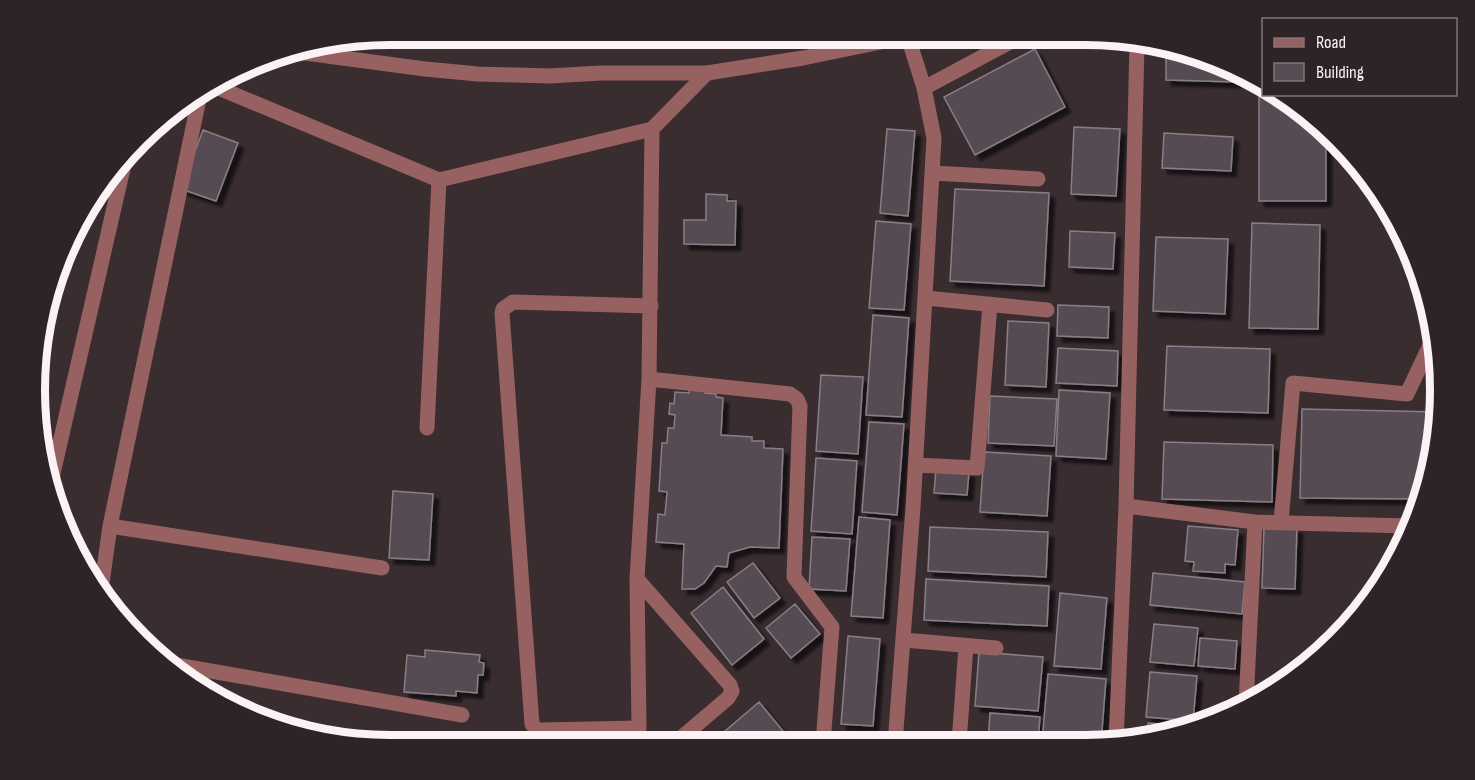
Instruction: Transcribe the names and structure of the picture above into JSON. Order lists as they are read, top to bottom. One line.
{"legend":["Road","Building"]}
